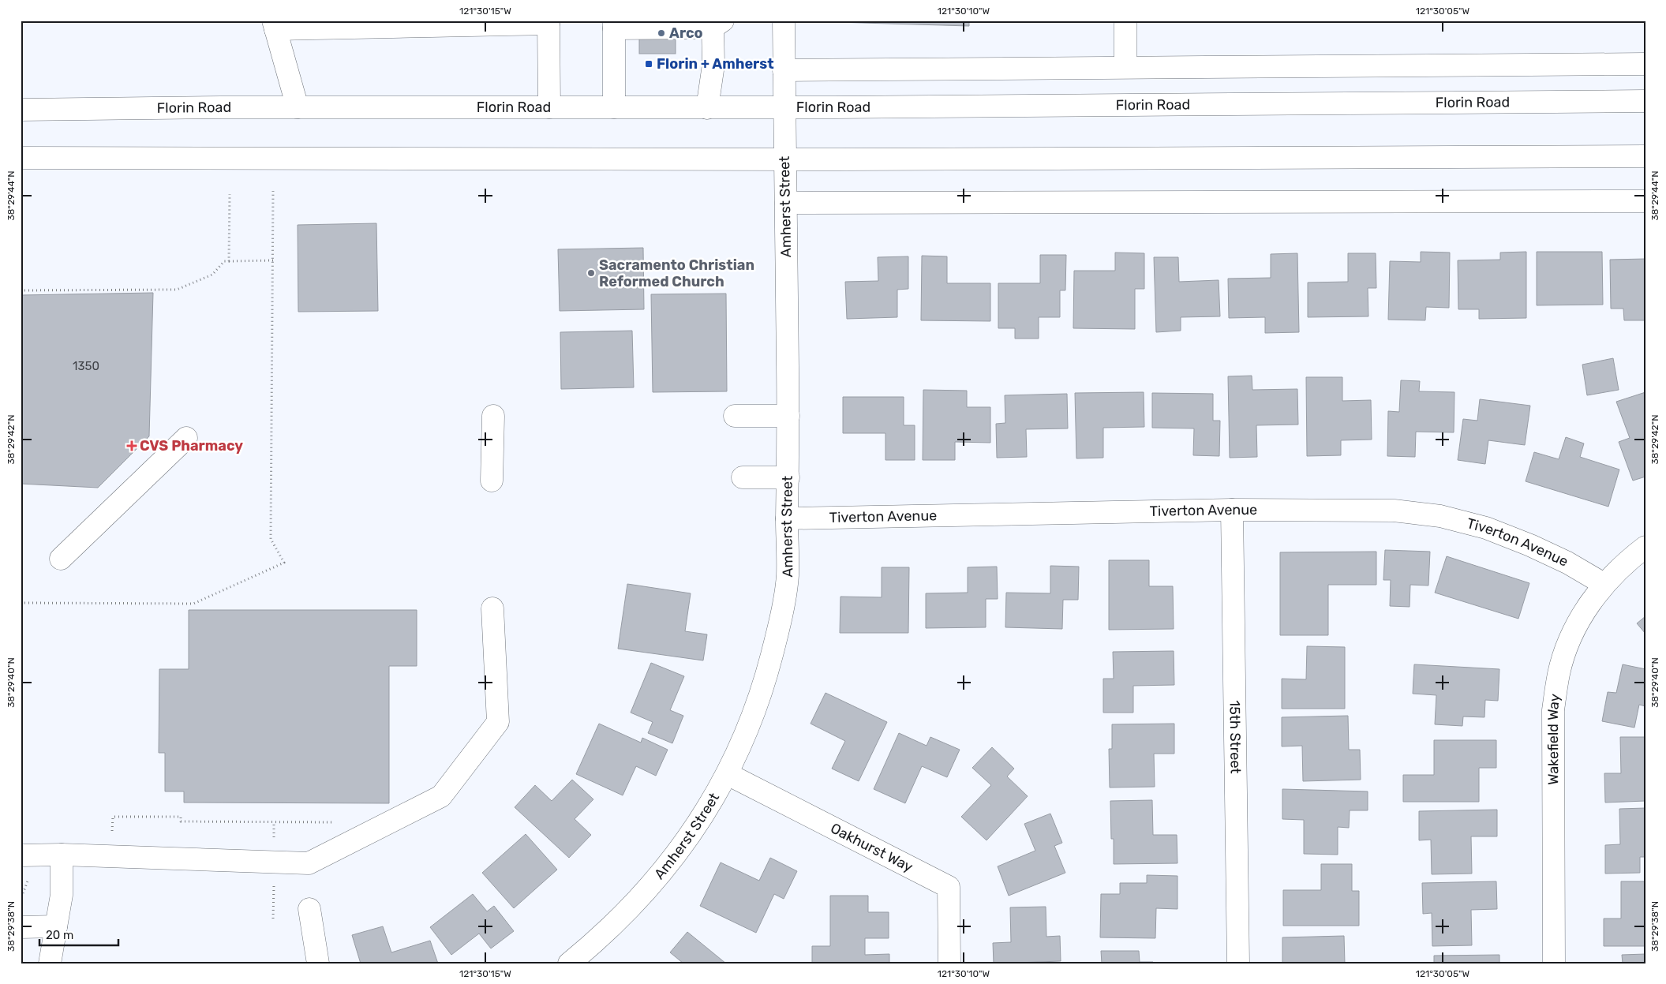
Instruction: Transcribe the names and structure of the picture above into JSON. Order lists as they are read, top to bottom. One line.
{"streets":{"street":["Florin Road","Amherst Street","Tiverton Avenue","15th Street","Wakefield Way","Oakhurst Way"]},"crossings":[["Florin Road","Amherst Street"],["Amherst Street","Tiverton Avenue"],["Amherst Street","Oakhurst Way"],["Tiverton Avenue","15th Street"],["Tiverton Avenue","Wakefield Way"]],"places":{"other":["Arco","Sacramento Christian Reformed Church"],"transit":["Florin + Amherst"],"health":["CVS Pharmacy"]},"house_numbers":["1350"],"scale_bar":"20 m","coordinates":["121°30'15\"W","121°30'10\"W","121°30'05\"W","38°29'44\"N","38°29'42\"N","38°29'40\"N","38°29'38\"N"]}
